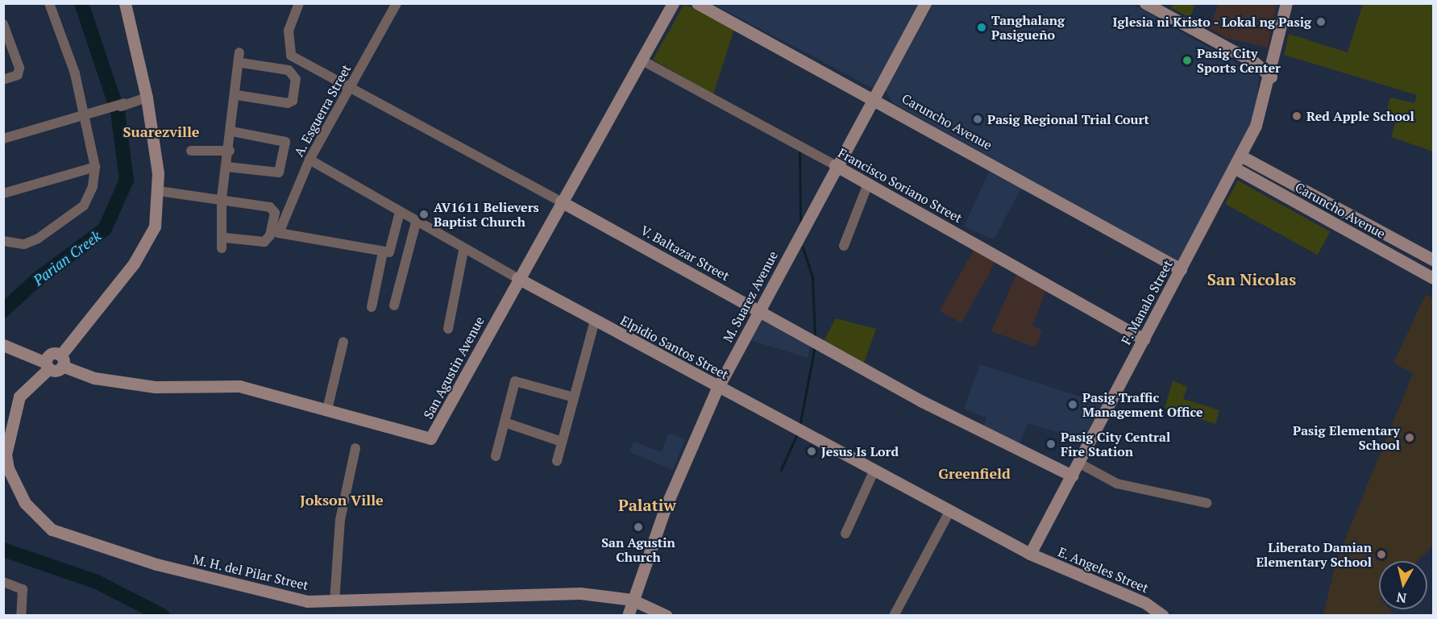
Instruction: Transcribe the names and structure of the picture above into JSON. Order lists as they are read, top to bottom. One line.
{"streets":{"street":["A. Esguerra Street","Caruncho Avenue","Francisco Soriano Street","V. Baltazar Street","M. Suarez Avenue","F. Manalo Street","Elpidio Santos Street","San Agustin Avenue","E. Angeles Street","M. H. del Pilar Street"]},"crossings":[["A. Esguerra Street","V. Baltazar Street"],["A. Esguerra Street","Elpidio Santos Street"],["Caruncho Avenue","M. Suarez Avenue"],["Caruncho Avenue","F. Manalo Street"],["Francisco Soriano Street","M. Suarez Avenue"],["Francisco Soriano Street","F. Manalo Street"],["Francisco Soriano Street","San Agustin Avenue"],["V. Baltazar Street","M. Suarez Avenue"],["V. Baltazar Street","F. Manalo Street"],["V. Baltazar Street","San Agustin Avenue"],["M. Suarez Avenue","Elpidio Santos Street"],["M. Suarez Avenue","M. H. del Pilar Street"],["F. Manalo Street","Elpidio Santos Street"],["F. Manalo Street","E. Angeles Street"],["Elpidio Santos Street","San Agustin Avenue"],["Elpidio Santos Street","E. Angeles Street"],["San Agustin Avenue","M. H. del Pilar Street"]],"districts":["Suarezville","San Nicolas","Greenfield","Jokson Ville","Palatiw"],"water":["Parian Creek"],"places":["Iglesia ni Kristo - Lokal ng Pasig","Tanghalang Pasigueño","Pasig City Sports Center","Red Apple School","Pasig Regional Trial Court","AV1611 Believers Baptist Church","Pasig Traffic Management Office","Pasig Elementary School","Pasig City Central Fire Station","Jesus Is Lord","San Agustin Church","Liberato Damian Elementary School"],"north":"bottom"}
